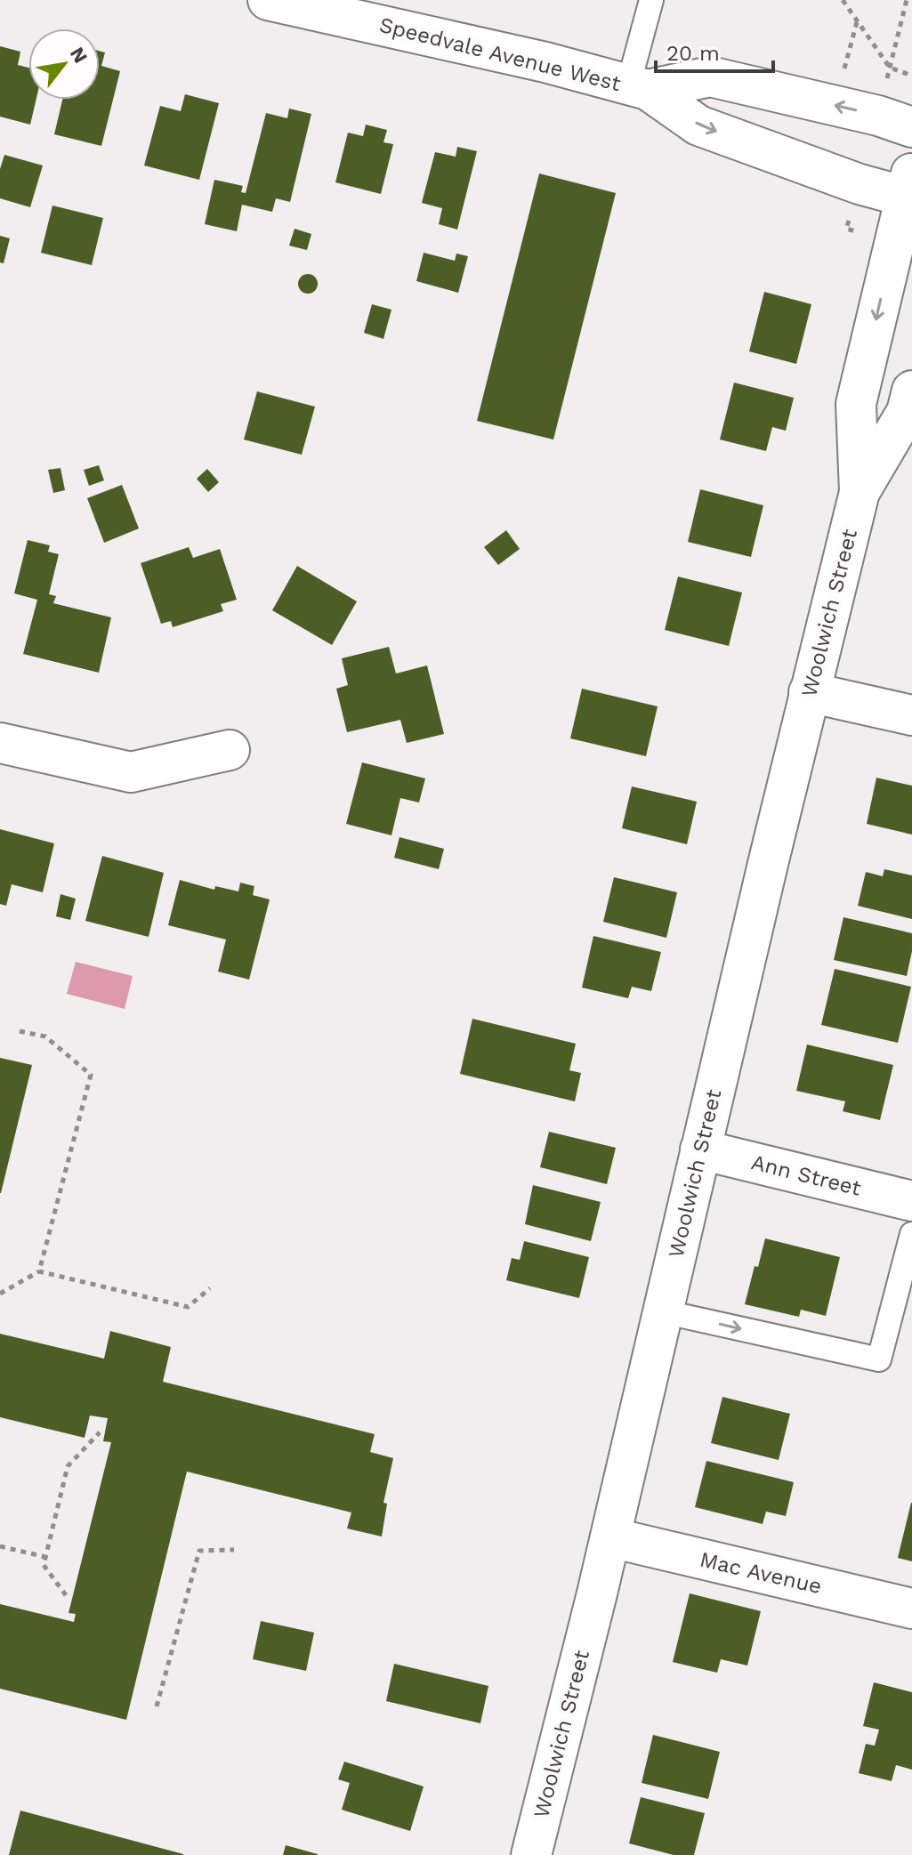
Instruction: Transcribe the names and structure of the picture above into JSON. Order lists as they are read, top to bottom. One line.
{"streets":{"main road":["Speedvale Avenue West","Woolwich Street","Ann Street","Mac Avenue"]},"crossings":[["Speedvale Avenue West","Woolwich Street"],["Woolwich Street","Ann Street"],["Woolwich Street","Mac Avenue"]],"scale_bar":"20 m","north":"top right"}
